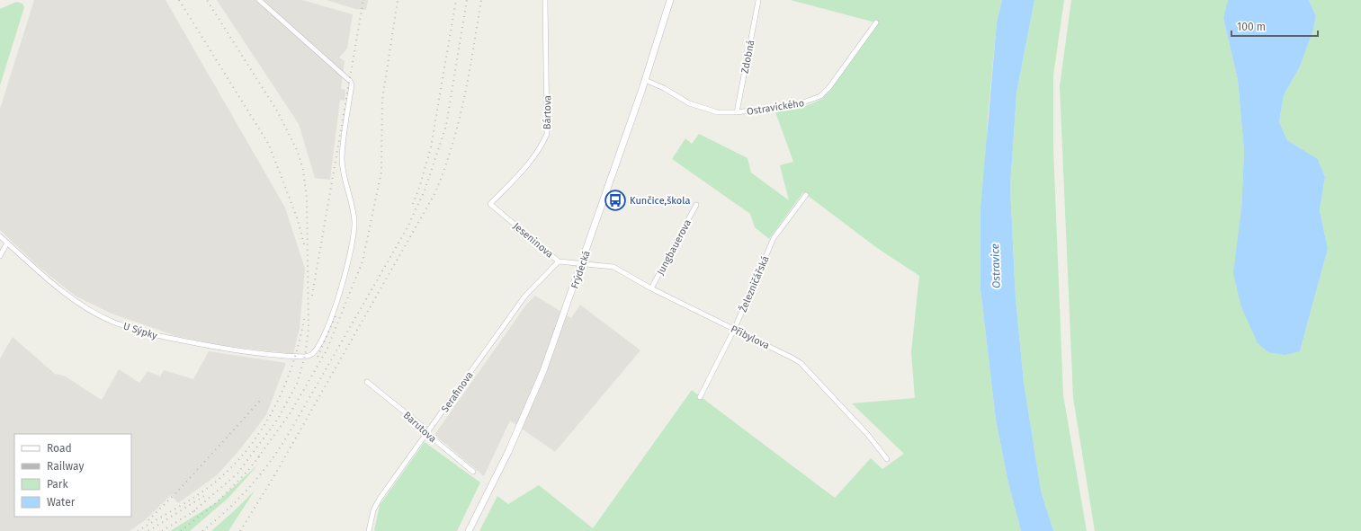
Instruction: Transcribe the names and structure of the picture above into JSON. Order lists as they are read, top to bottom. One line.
{"streets":{"main road":["Frýdecká"],"street":["Zdobná","Ostravického","Bártova","Jeseninova","Jungbauerova","Železničářská","U Sýpky","Přibylova","Serafinova","Barutova"]},"crossings":[["Zdobná","Ostravického"],["Ostravického","Frýdecká"],["Bártova","Jeseninova"],["Jeseninova","Frýdecká"],["Jeseninova","Přibylova"],["Jeseninova","Serafinova"],["Jungbauerova","Přibylova"],["Frýdecká","Přibylova"],["Železničářská","Přibylova"],["Serafinova","Barutova"]],"water":["Ostravice"],"places":{"bus stop":["Kunčice,škola"]},"legend":["Road","Railway","Park","Water"],"scale_bar":"100 m"}
